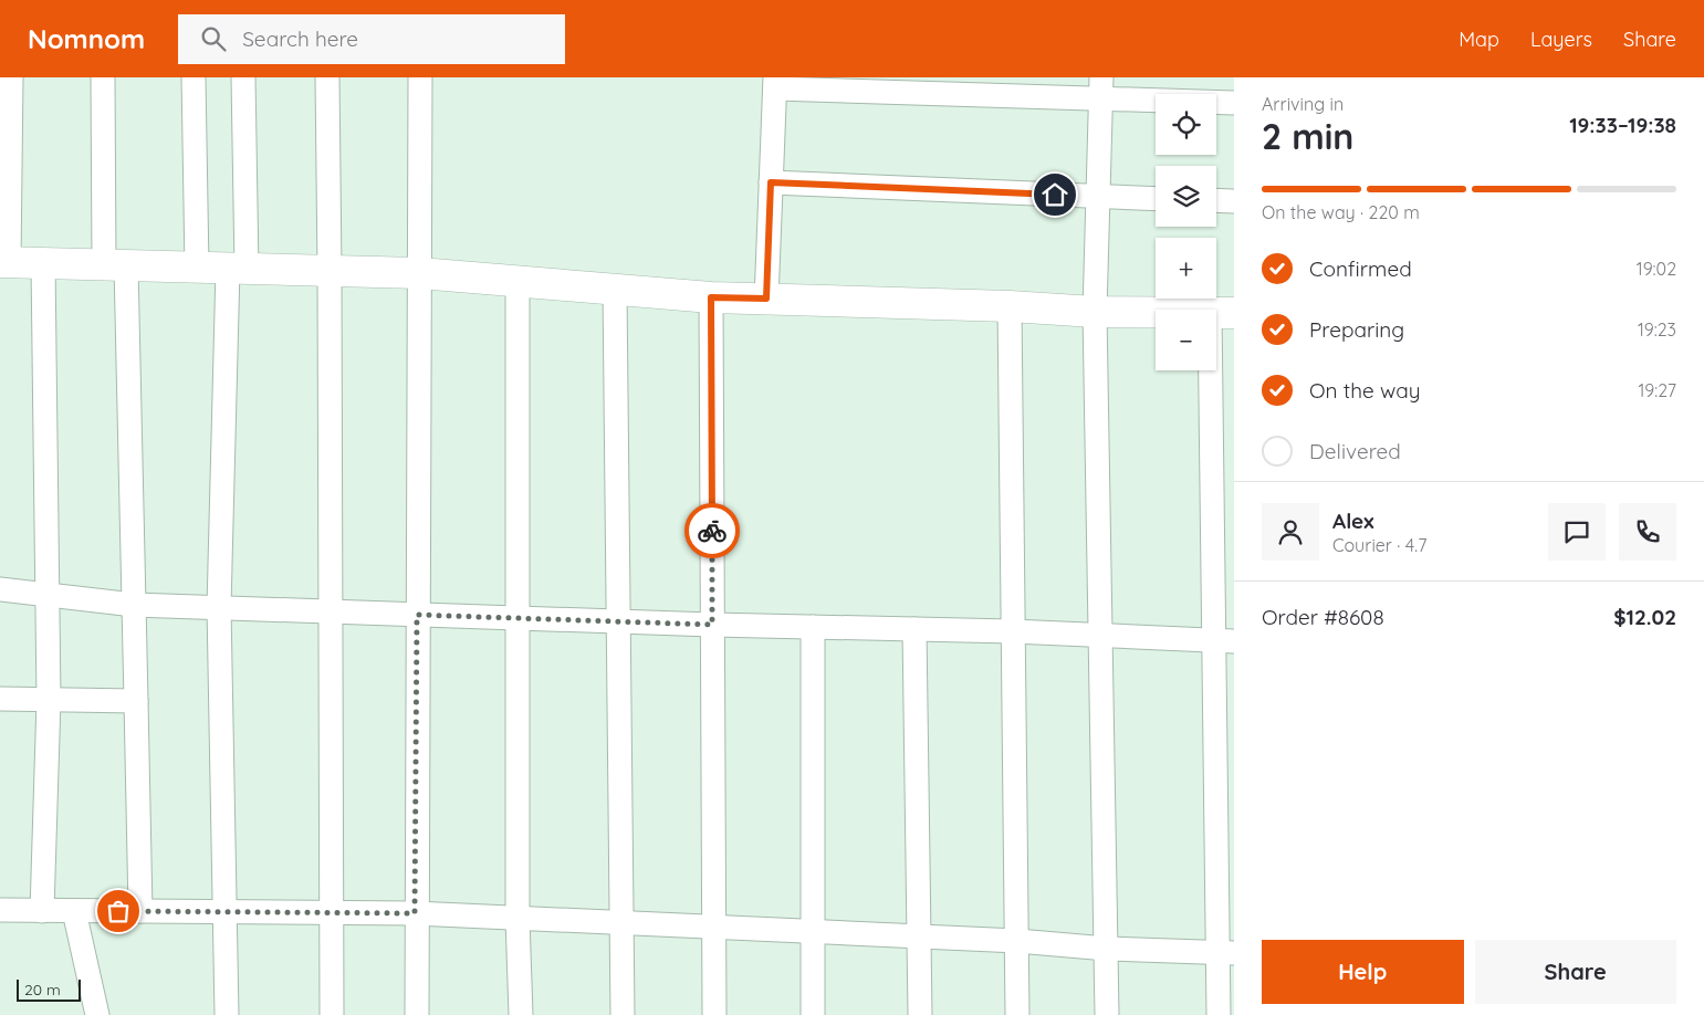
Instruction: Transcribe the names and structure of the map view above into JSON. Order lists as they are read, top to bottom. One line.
{"scale_bar":"20 m","page":{"header":"Nomnom","search":"Search here","nav":["Map","Layers","Share"],"heading":["2 min","Arriving in","19:33–19:38"],"panel":["Alex","Courier · 4.7","Order #8608","$12.02"],"map_buttons":["+","−"],"bar":"On the way · 220 m","list":[["Confirmed","19:02"],["Preparing","19:23"],["On the way","19:27"],"Delivered"],"buttons":["Help","Share"],"scale":"20 m"}}
